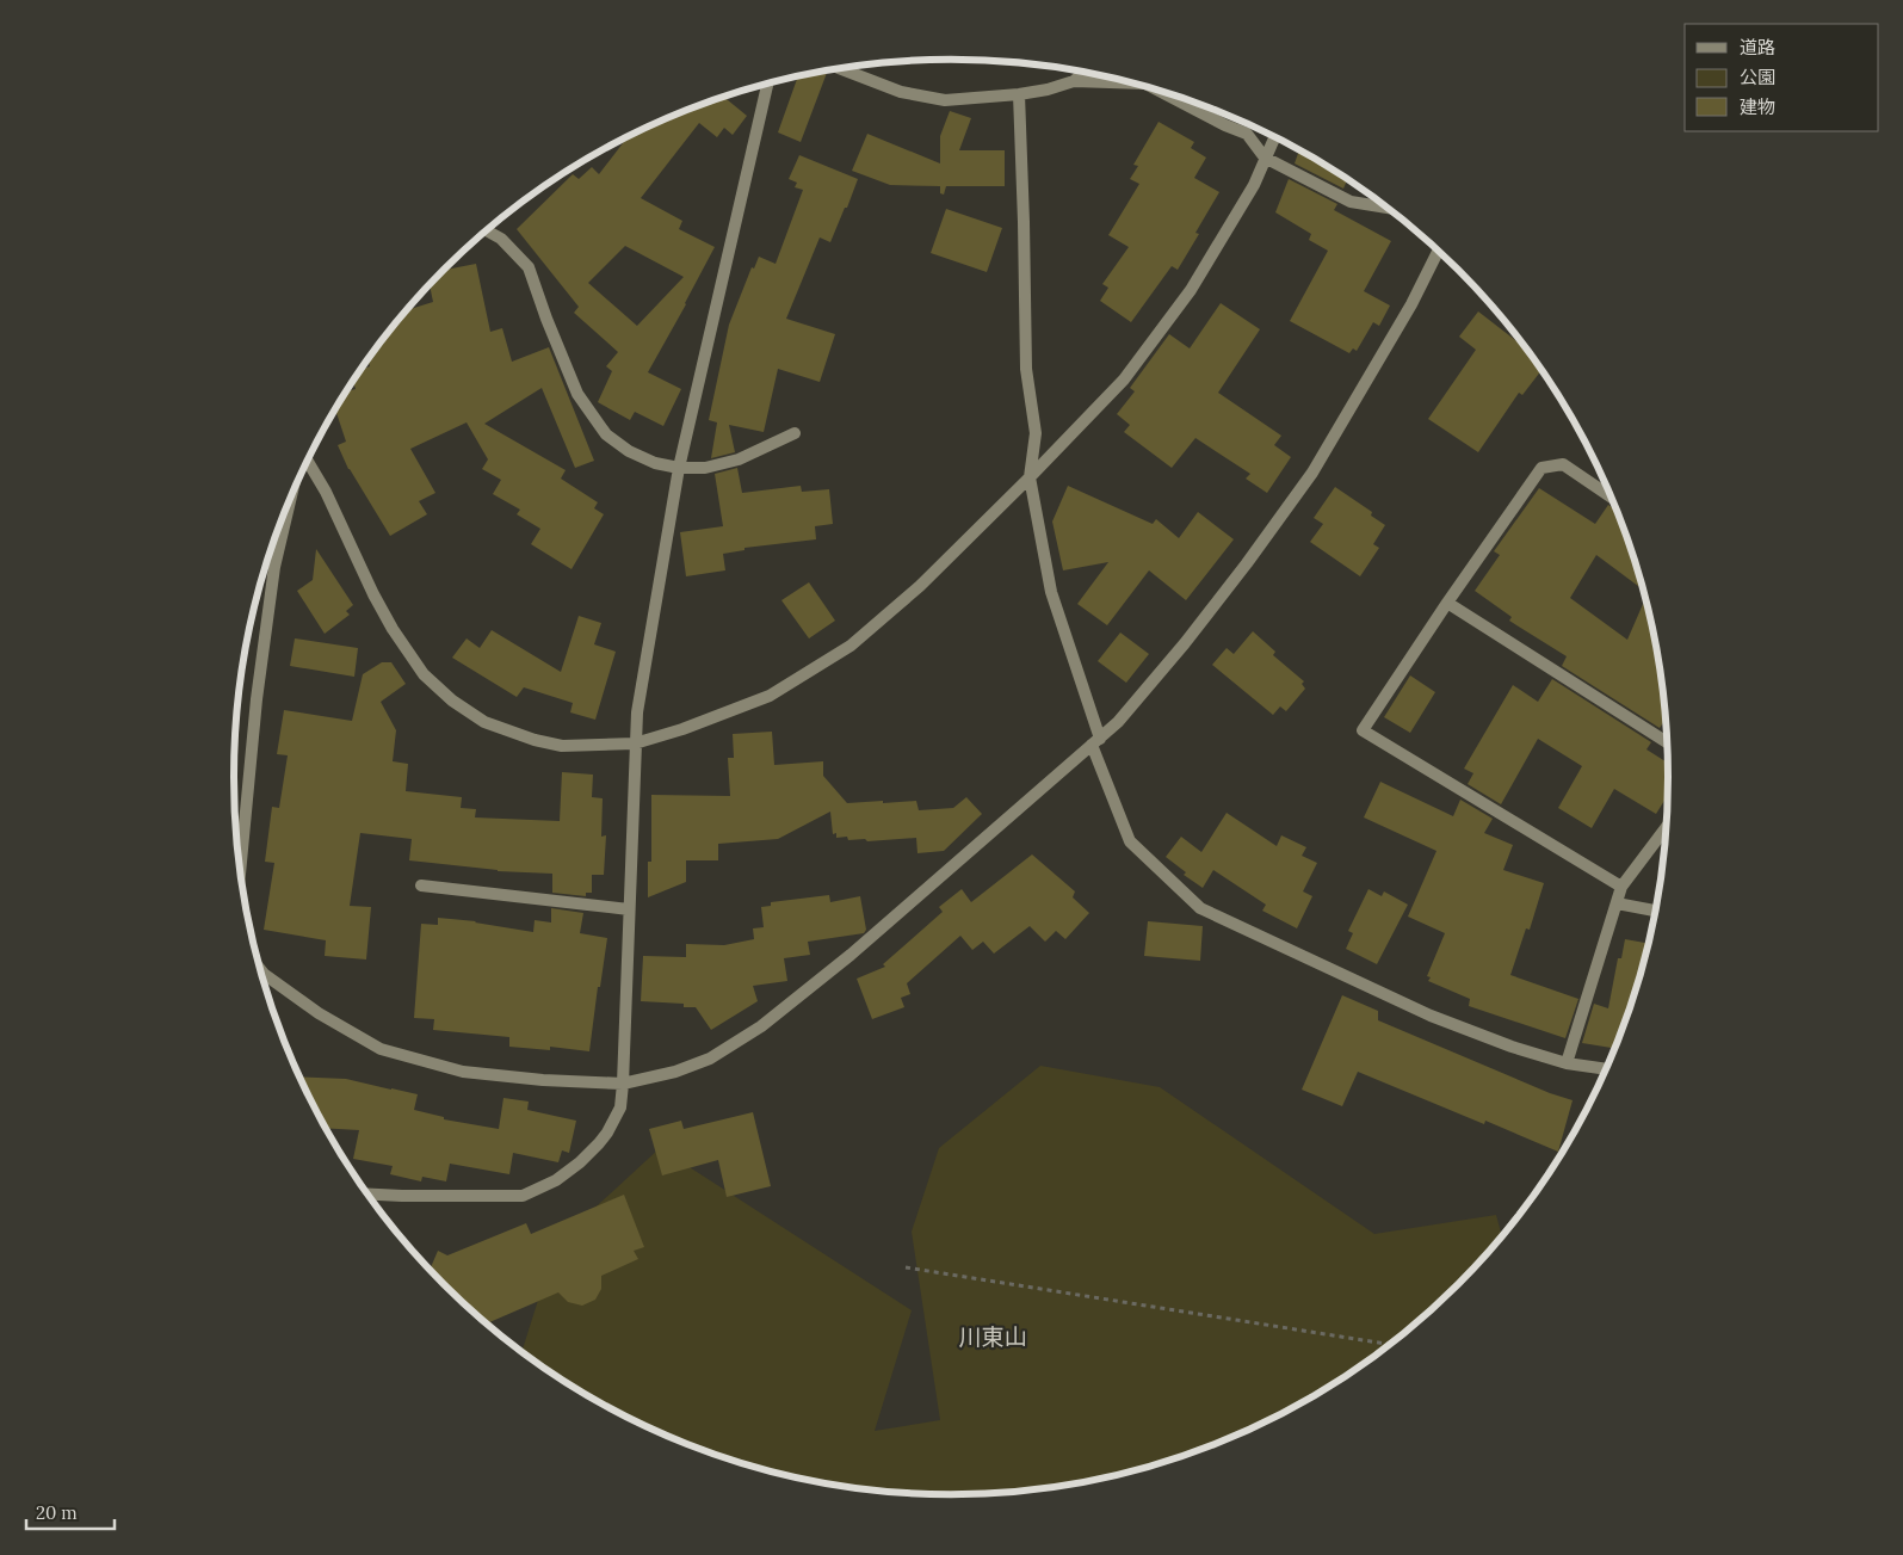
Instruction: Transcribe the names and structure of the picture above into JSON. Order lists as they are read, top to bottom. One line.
{"districts":["川東山"],"legend":["道路","公園","建物"],"scale_bar":"20 m"}
